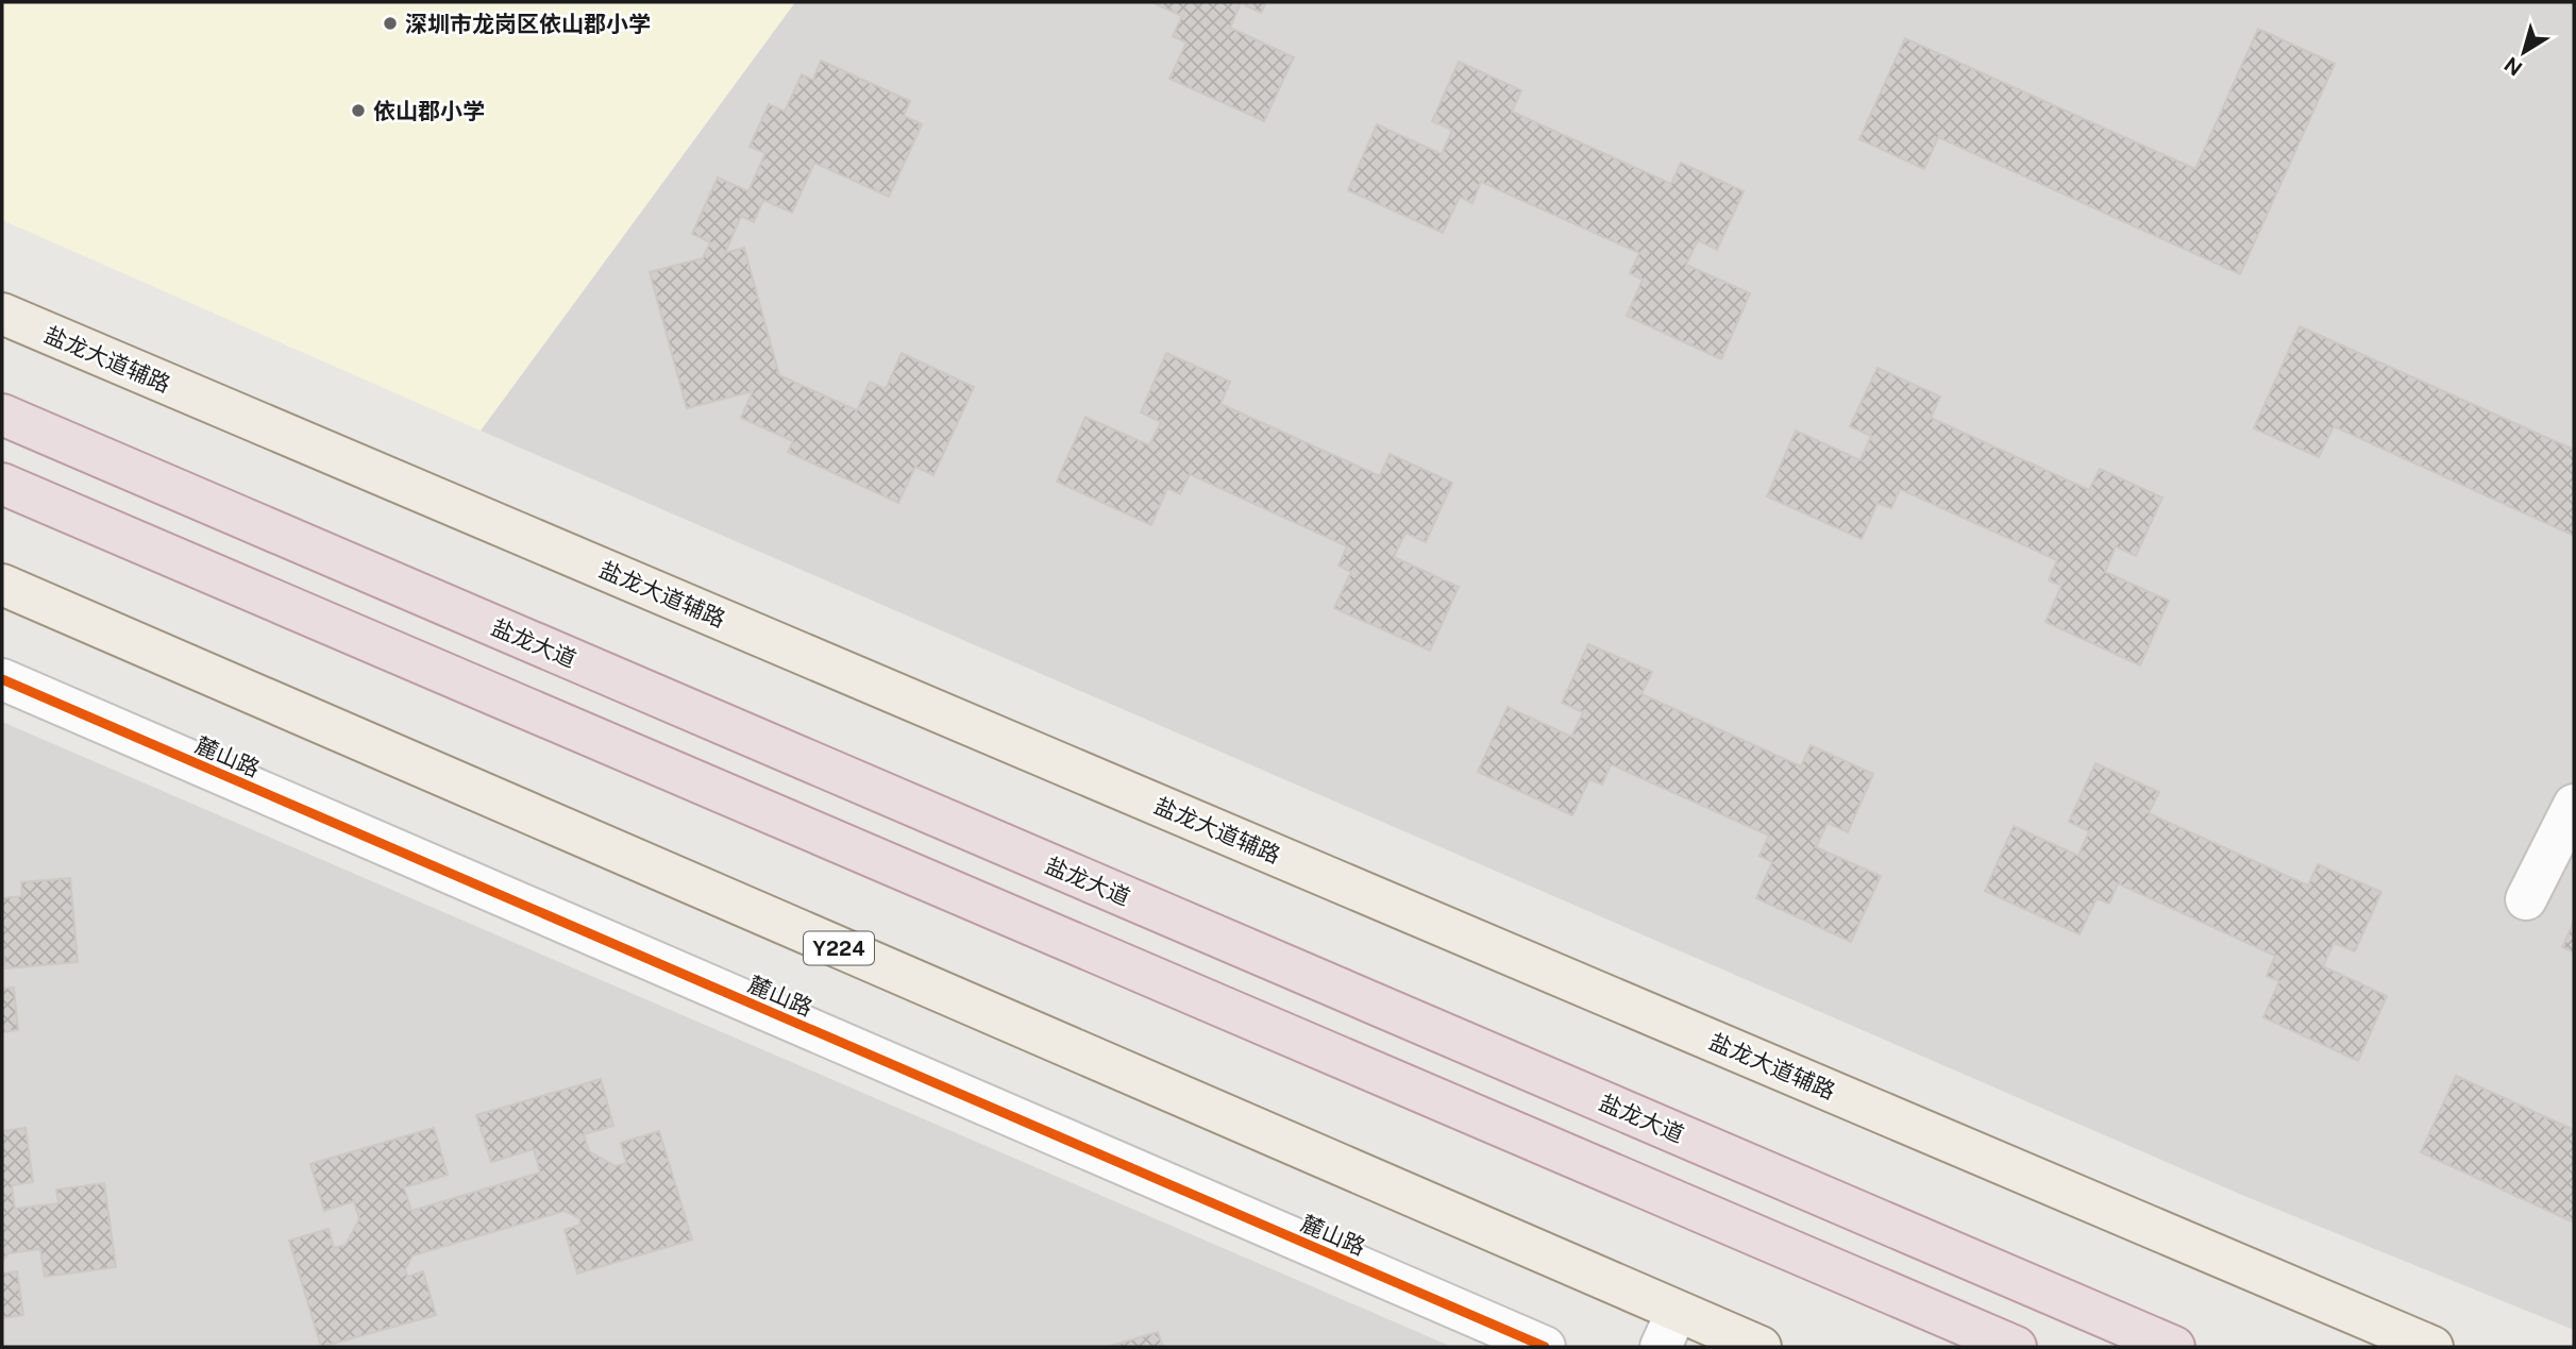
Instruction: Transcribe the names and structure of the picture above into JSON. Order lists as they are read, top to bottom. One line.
{"streets":{"highway":["盐龙大道"],"main road":["盐龙大道辅路","Y224"],"street":["麓山路"]},"places":["深圳市龙岗区依山郡小学","依山郡小学"],"north":"bottom left"}
